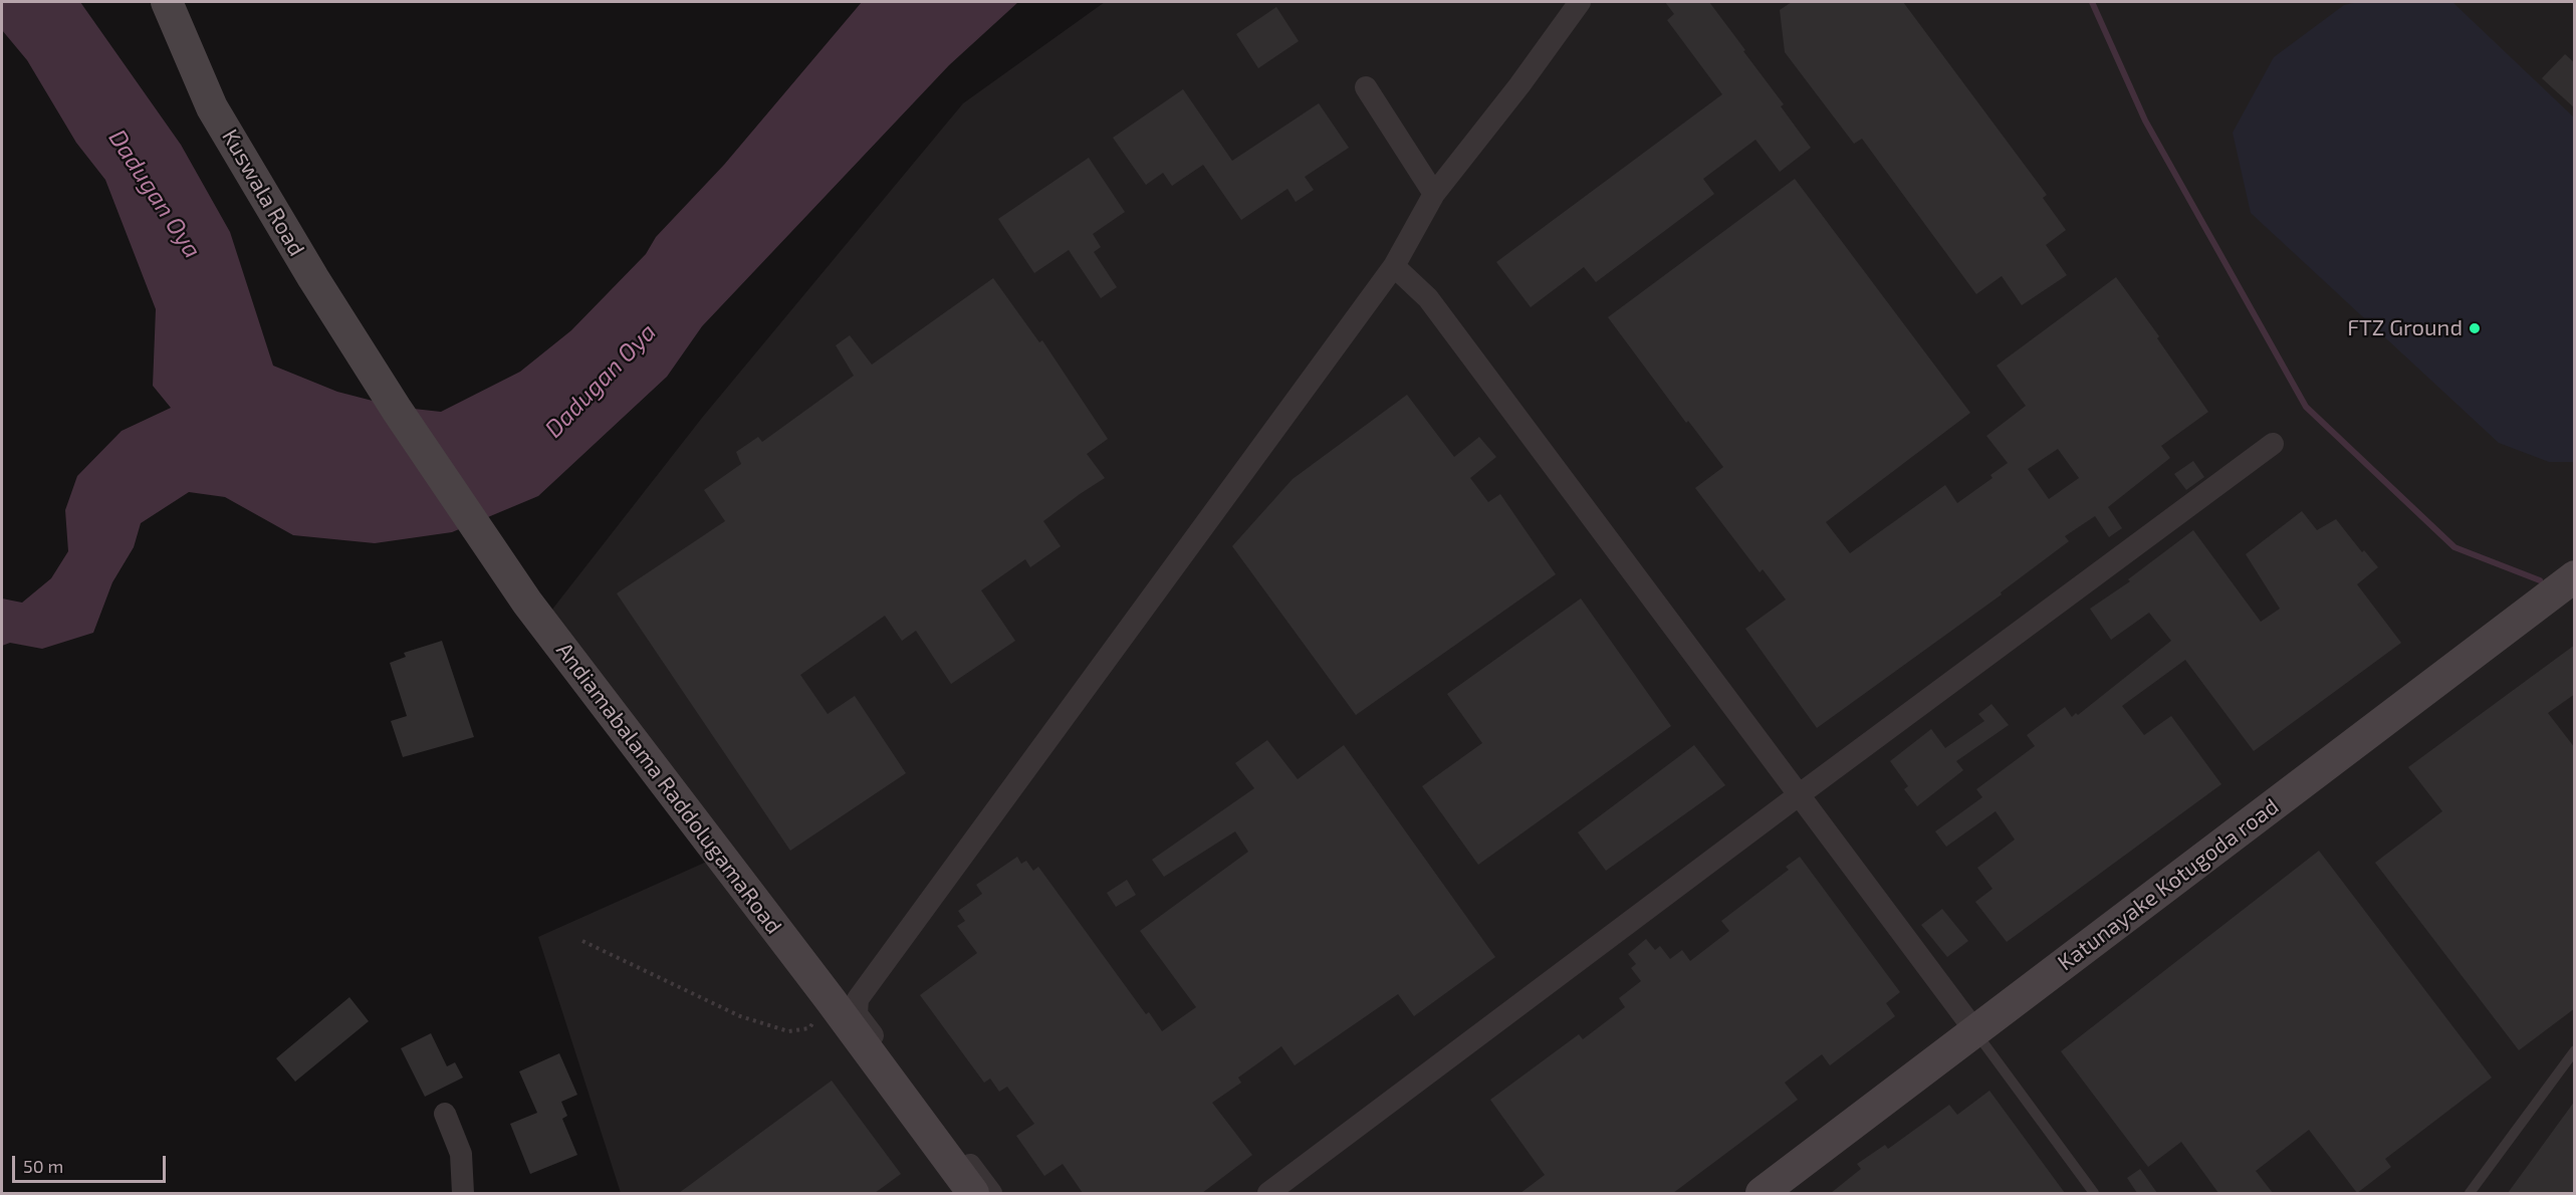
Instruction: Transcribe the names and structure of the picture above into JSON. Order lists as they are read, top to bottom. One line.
{"streets":{"street":["Kuswala Road","Andiamabalama RaddolugamaRoad","Katunayake Kotugoda road"]},"crossings":[["Kuswala Road","Andiamabalama RaddolugamaRoad"]],"water":["Dadugan Oya"],"places":["FTZ Ground"],"scale_bar":"50 m"}
